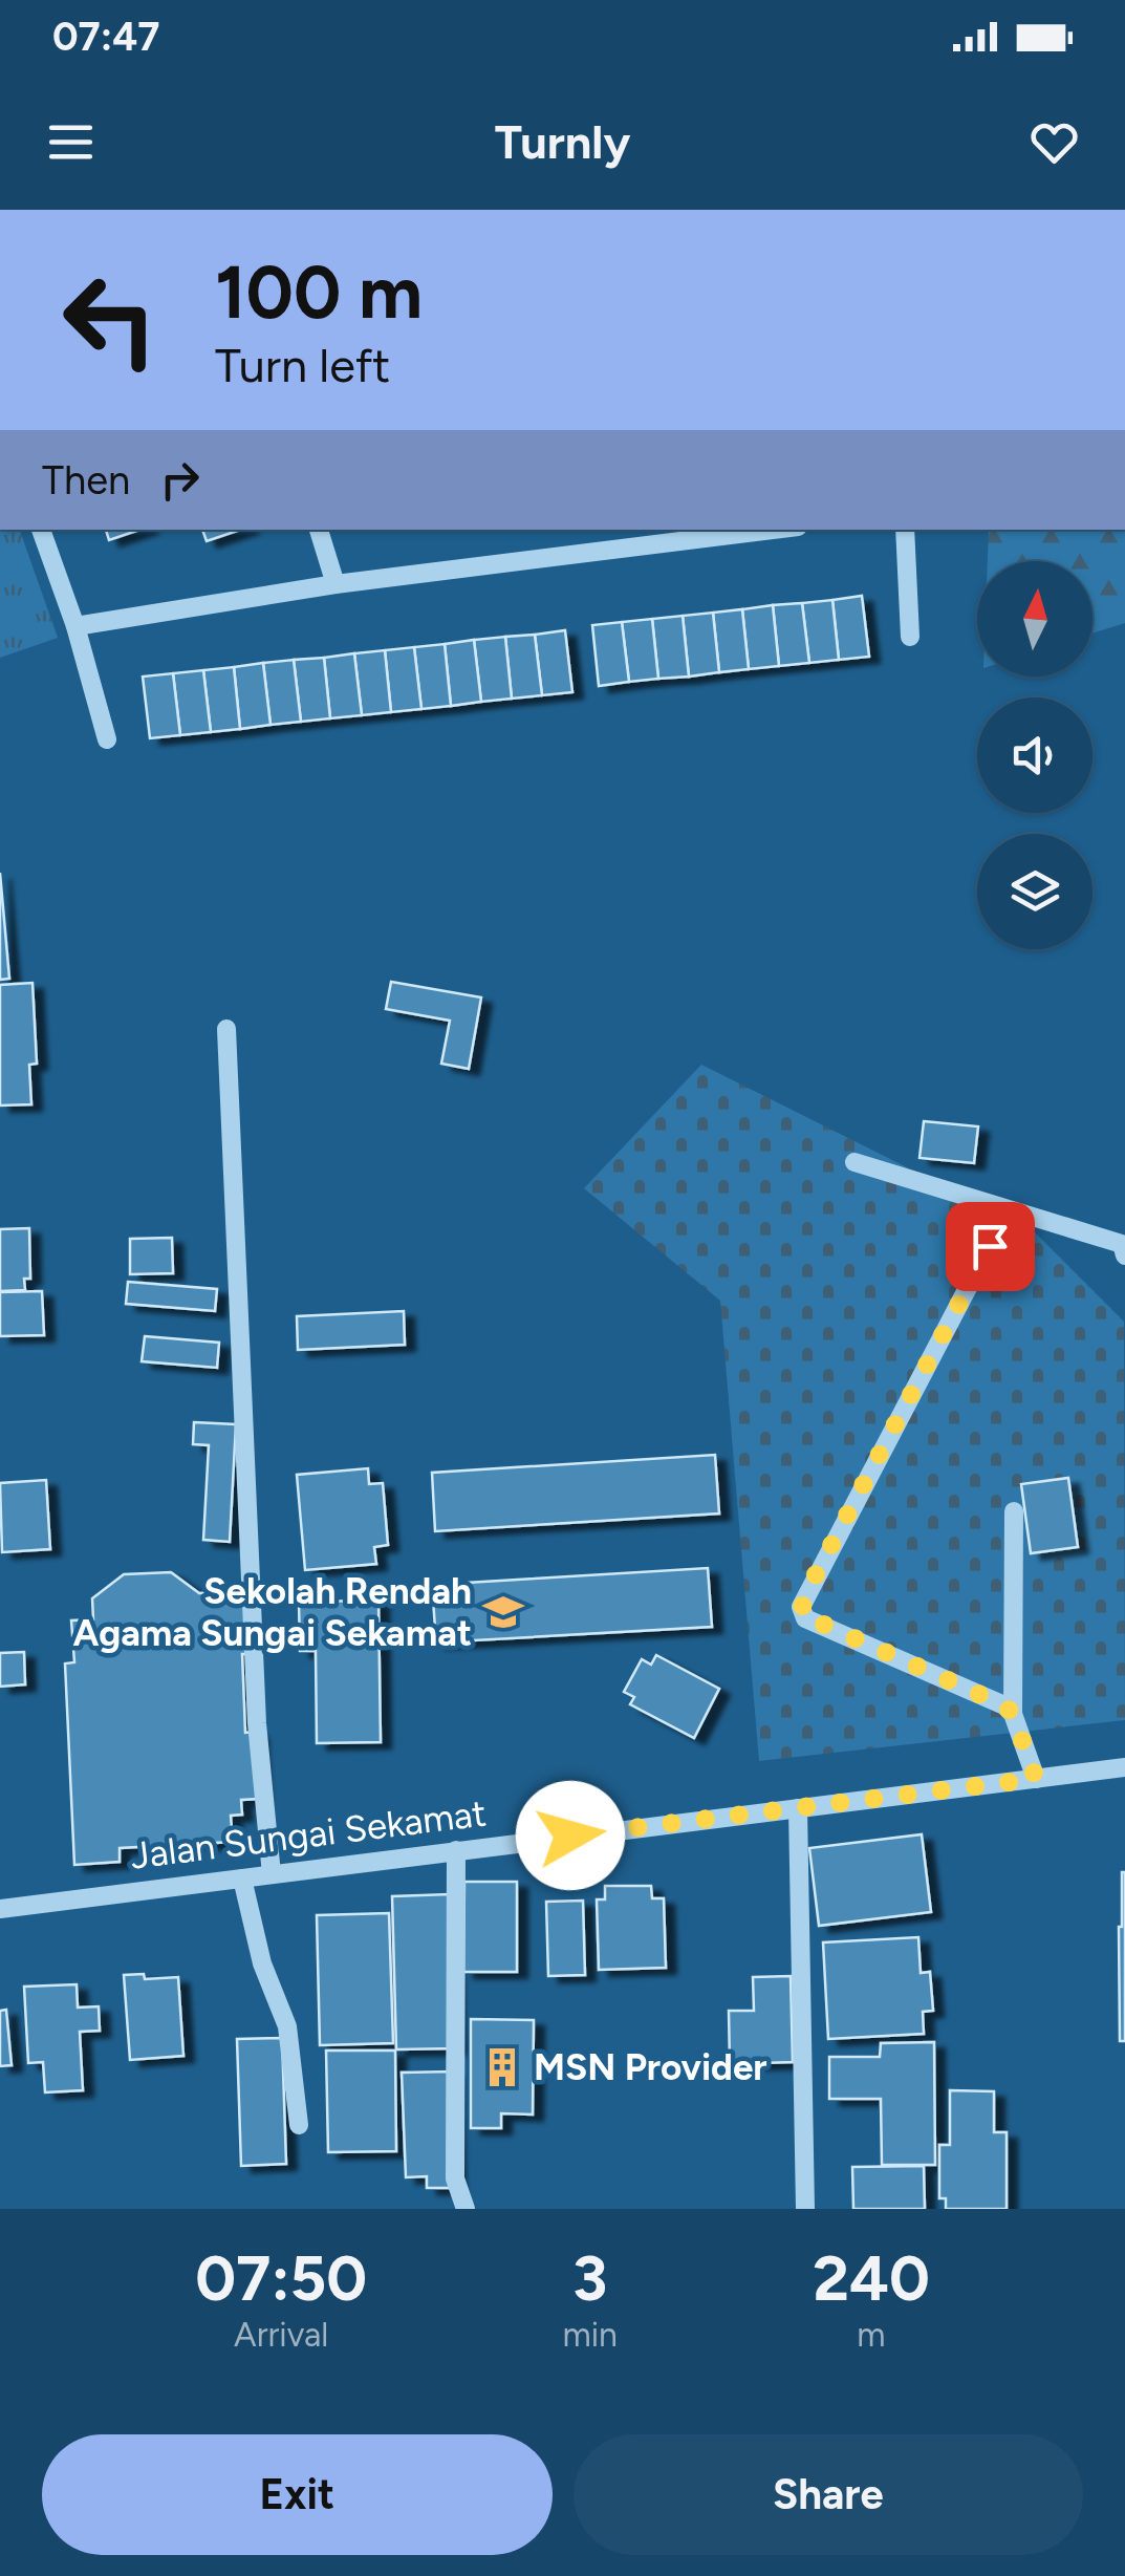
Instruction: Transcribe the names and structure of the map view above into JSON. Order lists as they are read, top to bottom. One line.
{"streets":{"street":["Jalan Sungai Sekamat"]},"places":{"school or university":["Sekolah Rendah Agama Sungai Sekamat"],"building":["MSN Provider"]},"north":"top","page":{"status":"07:47","header":"Turnly","turn":["100 m","Turn left"],"then":"Then","eta":["07:50","Arrival","3","min","240","m"],"buttons":["Exit","Share"]}}
